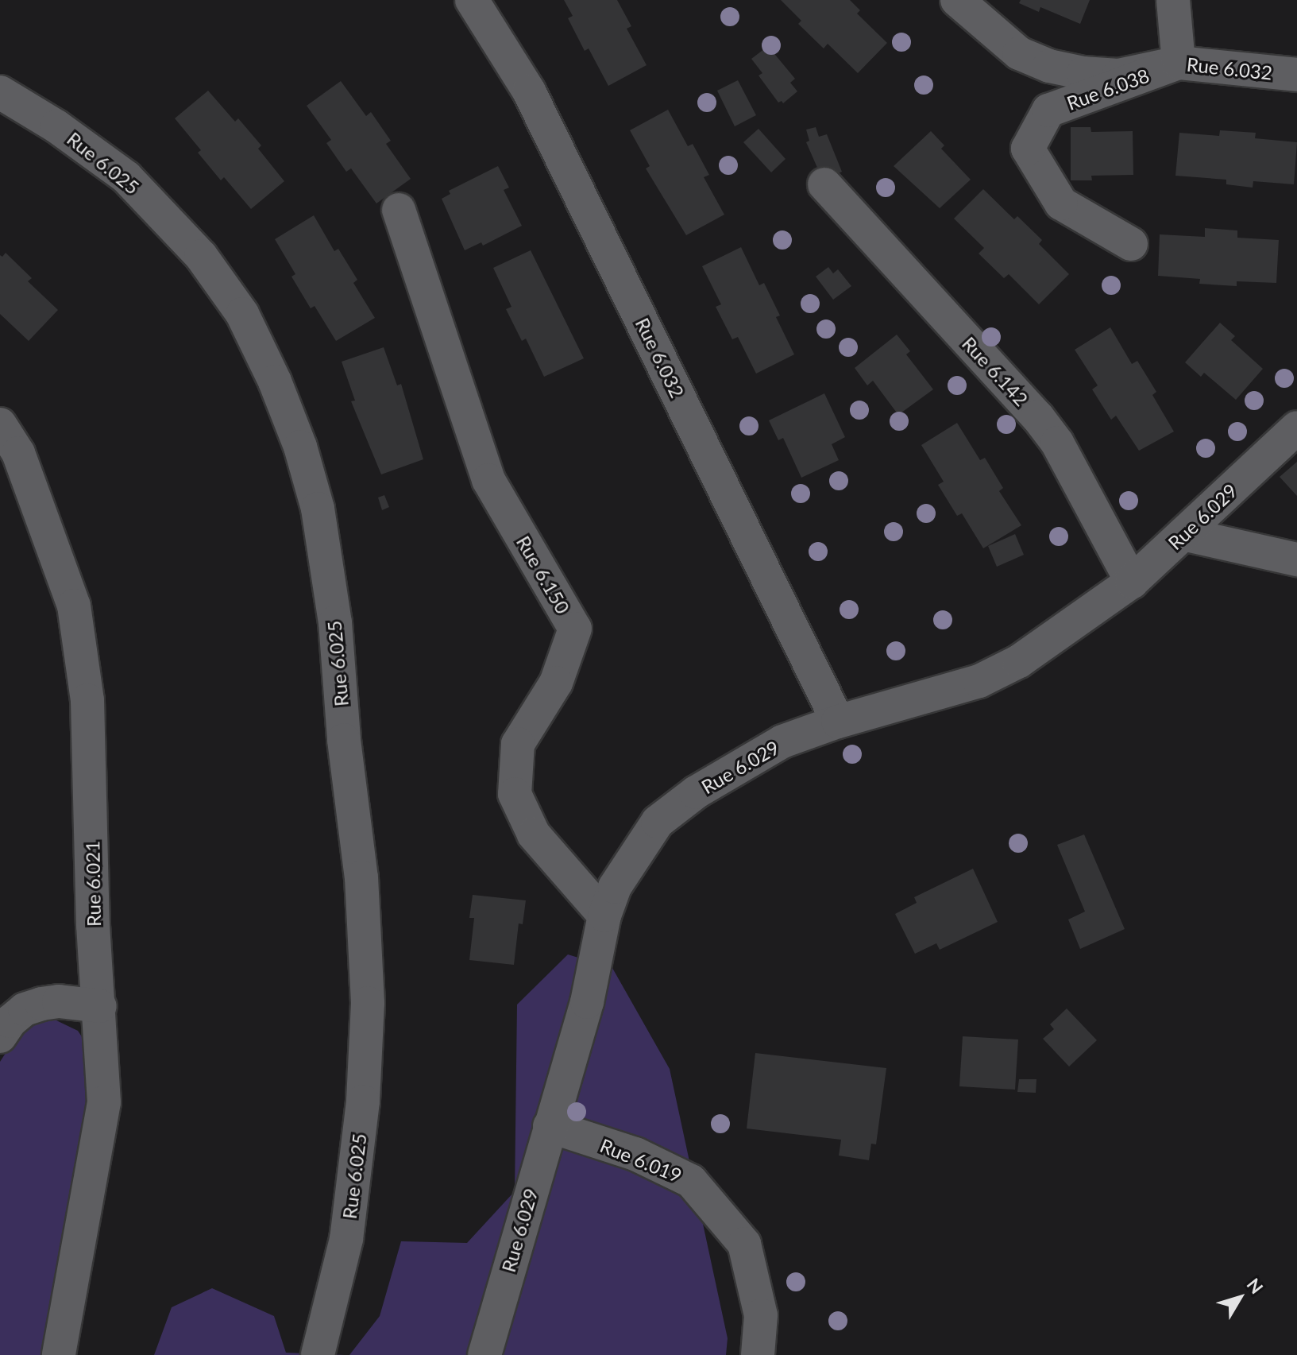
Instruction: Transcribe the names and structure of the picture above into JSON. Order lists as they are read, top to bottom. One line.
{"streets":{"street":["Rue 6.032","Rue 6.038","Rue 6.025","Rue 6.142","Rue 6.029","Rue 6.150","Rue 6.021","Rue 6.019"]},"crossings":[["Rue 6.032","Rue 6.038"],["Rue 6.032","Rue 6.029"],["Rue 6.142","Rue 6.029"],["Rue 6.029","Rue 6.150"],["Rue 6.029","Rue 6.019"]],"north":"top right"}
